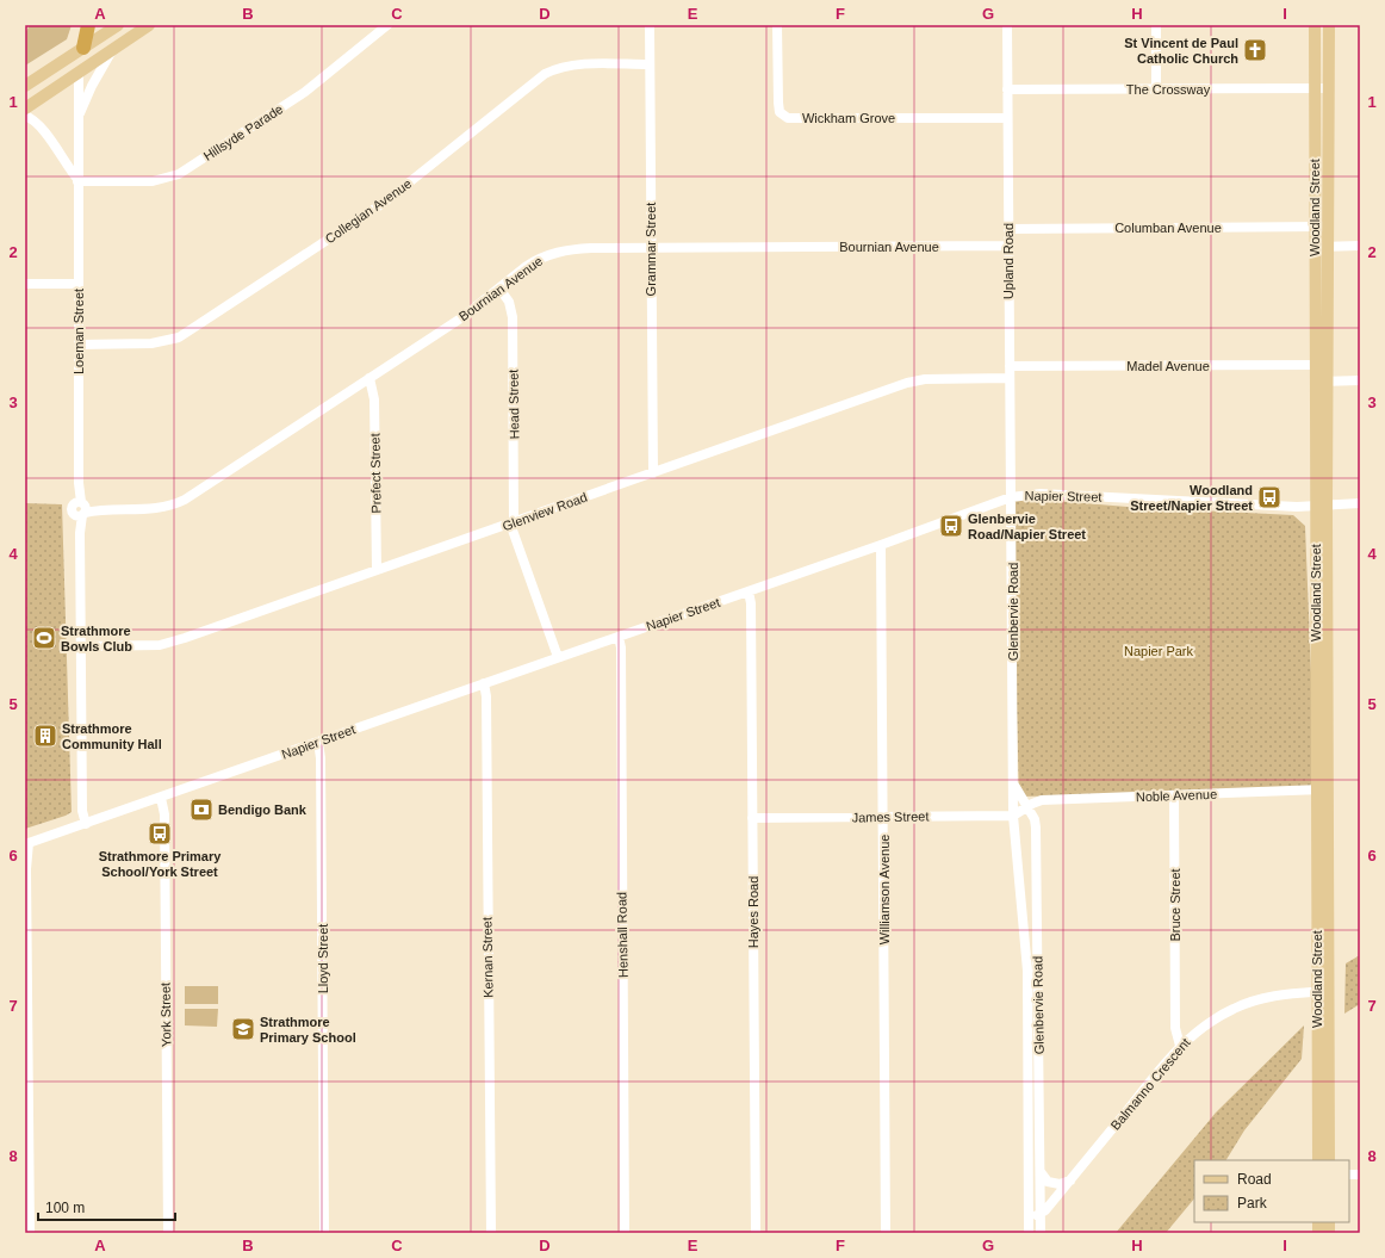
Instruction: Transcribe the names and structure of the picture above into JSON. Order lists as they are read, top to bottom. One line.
{"streets":{"main road":["Woodland Street"],"street":["The Crossway","Wickham Grove","Hillsyde Parade","Collegian Avenue","Columban Avenue","Bournian Avenue","Grammar Street","Upland Road","Loeman Street","Madel Avenue","Head Street","Prefect Street","Napier Street","Glenview Road","Glenbervie Road","Noble Avenue","James Street","Williamson Avenue","Bruce Street","Hayes Road","Henshall Road","Kernan Street","Lloyd Street","York Street","Balmanno Crescent"]},"crossings":[["The Crossway","Woodland Street"],["The Crossway","Upland Road"],["Wickham Grove","Upland Road"],["Hillsyde Parade","Loeman Street"],["Woodland Street","Columban Avenue"],["Woodland Street","Madel Avenue"],["Woodland Street","Napier Street"],["Woodland Street","Noble Avenue"],["Woodland Street","Balmanno Crescent"],["Collegian Avenue","Grammar Street"],["Collegian Avenue","Loeman Street"],["Columban Avenue","Upland Road"],["Bournian Avenue","Grammar Street"],["Bournian Avenue","Upland Road"],["Bournian Avenue","Loeman Street"],["Bournian Avenue","Head Street"],["Bournian Avenue","Prefect Street"],["Grammar Street","Glenview Road"],["Upland Road","Madel Avenue"],["Upland Road","Napier Street"],["Upland Road","Glenview Road"],["Upland Road","Glenbervie Road"],["Loeman Street","Napier Street"],["Loeman Street","Glenview Road"],["Head Street","Napier Street"],["Head Street","Glenview Road"],["Prefect Street","Glenview Road"],["Napier Street","Glenbervie Road"],["Napier Street","Williamson Avenue"],["Napier Street","Hayes Road"],["Napier Street","Henshall Road"],["Napier Street","Kernan Street"],["Napier Street","Lloyd Street"],["Napier Street","York Street"],["Glenbervie Road","Noble Avenue"],["Glenbervie Road","James Street"],["Glenbervie Road","Balmanno Crescent"],["Noble Avenue","James Street"],["Noble Avenue","Bruce Street"],["James Street","Williamson Avenue"],["James Street","Hayes Road"],["Bruce Street","Balmanno Crescent"]],"parks":["Napier Park"],"places":{"church":["St Vincent de Paul Catholic Church"],"bus stop":["Woodland Street/Napier Street","Glenbervie Road/Napier Street","Strathmore Primary School/York Street"],"sports":["Strathmore Bowls Club"],"building":["Strathmore Community Hall"],"bank":["Bendigo Bank"],"school or university":["Strathmore Primary School"]},"legend":["Road","Park"],"scale_bar":"100 m","grid":{"columns":["A","B","C","D","E","F","G","H","I"],"rows":["1","2","3","4","5","6","7","8"]}}
